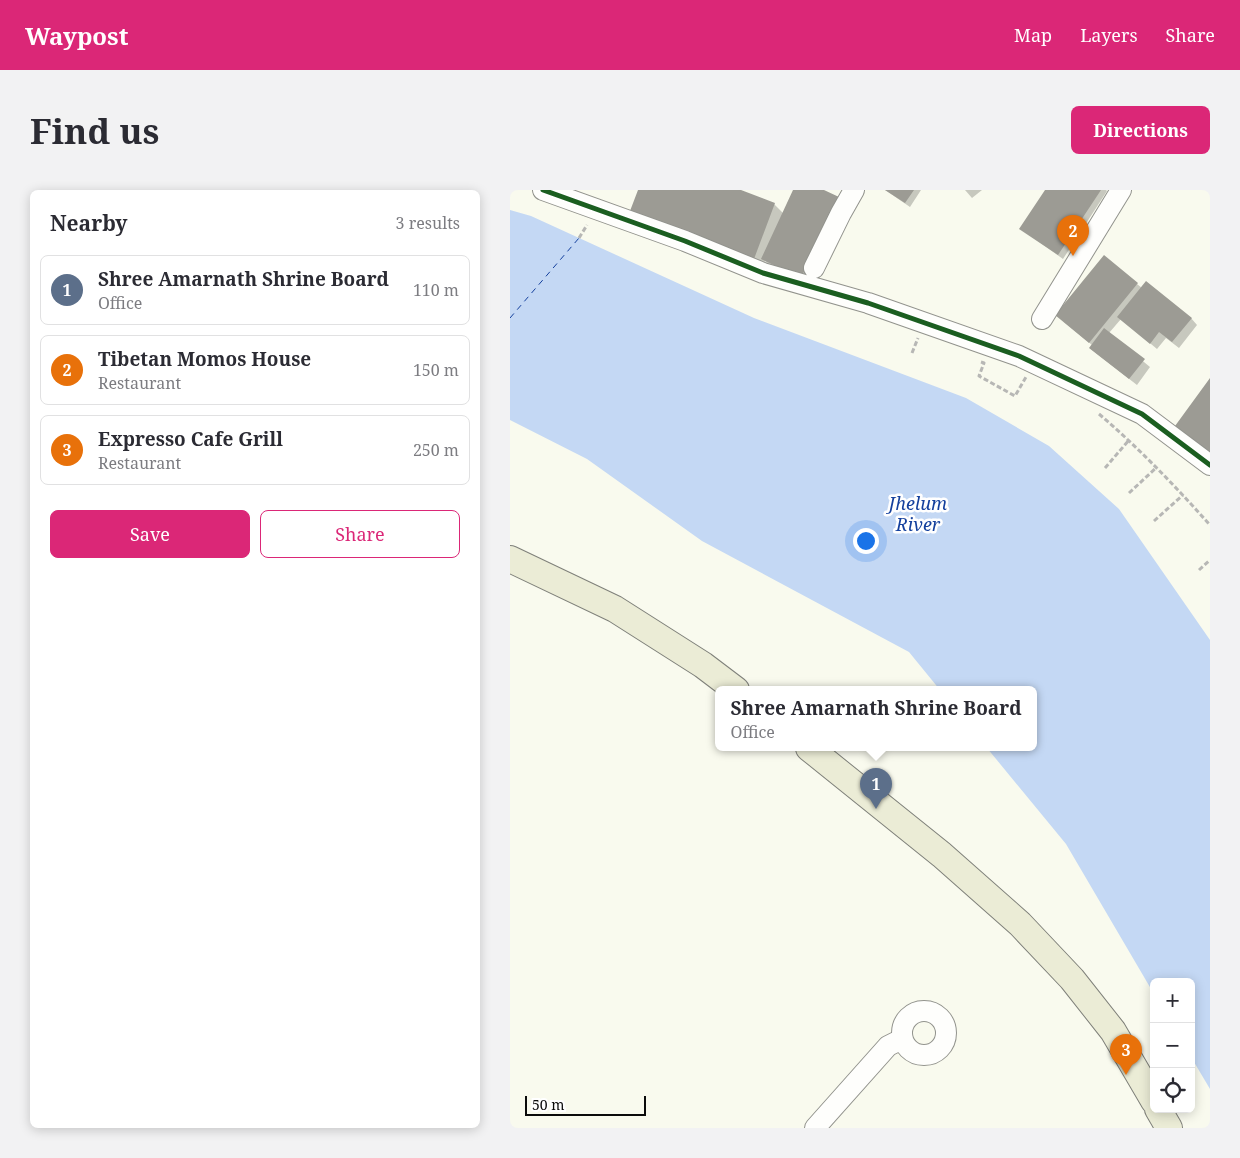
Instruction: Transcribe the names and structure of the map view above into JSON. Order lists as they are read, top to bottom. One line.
{"water":["Jhelum River"],"scale_bar":"50 m","page":{"header":"Waypost","nav":["Map","Layers","Share"],"buttons":["Directions",["Save","Share"]],"title":"Find us","heading":["Nearby","3 results"],"pins":["2","1","3"],"list":[{"mark":"1","name":"Shree Amarnath Shrine Board","note":"Office","value":"110 m"},{"mark":"2","name":"Tibetan Momos House","note":"Restaurant","value":"150 m"},{"mark":"3","name":"Expresso Cafe Grill","note":"Restaurant","value":"250 m"}],"popup":["Shree Amarnath Shrine Board","Office"],"map_buttons":["+","−"],"scale":"50 m"}}
